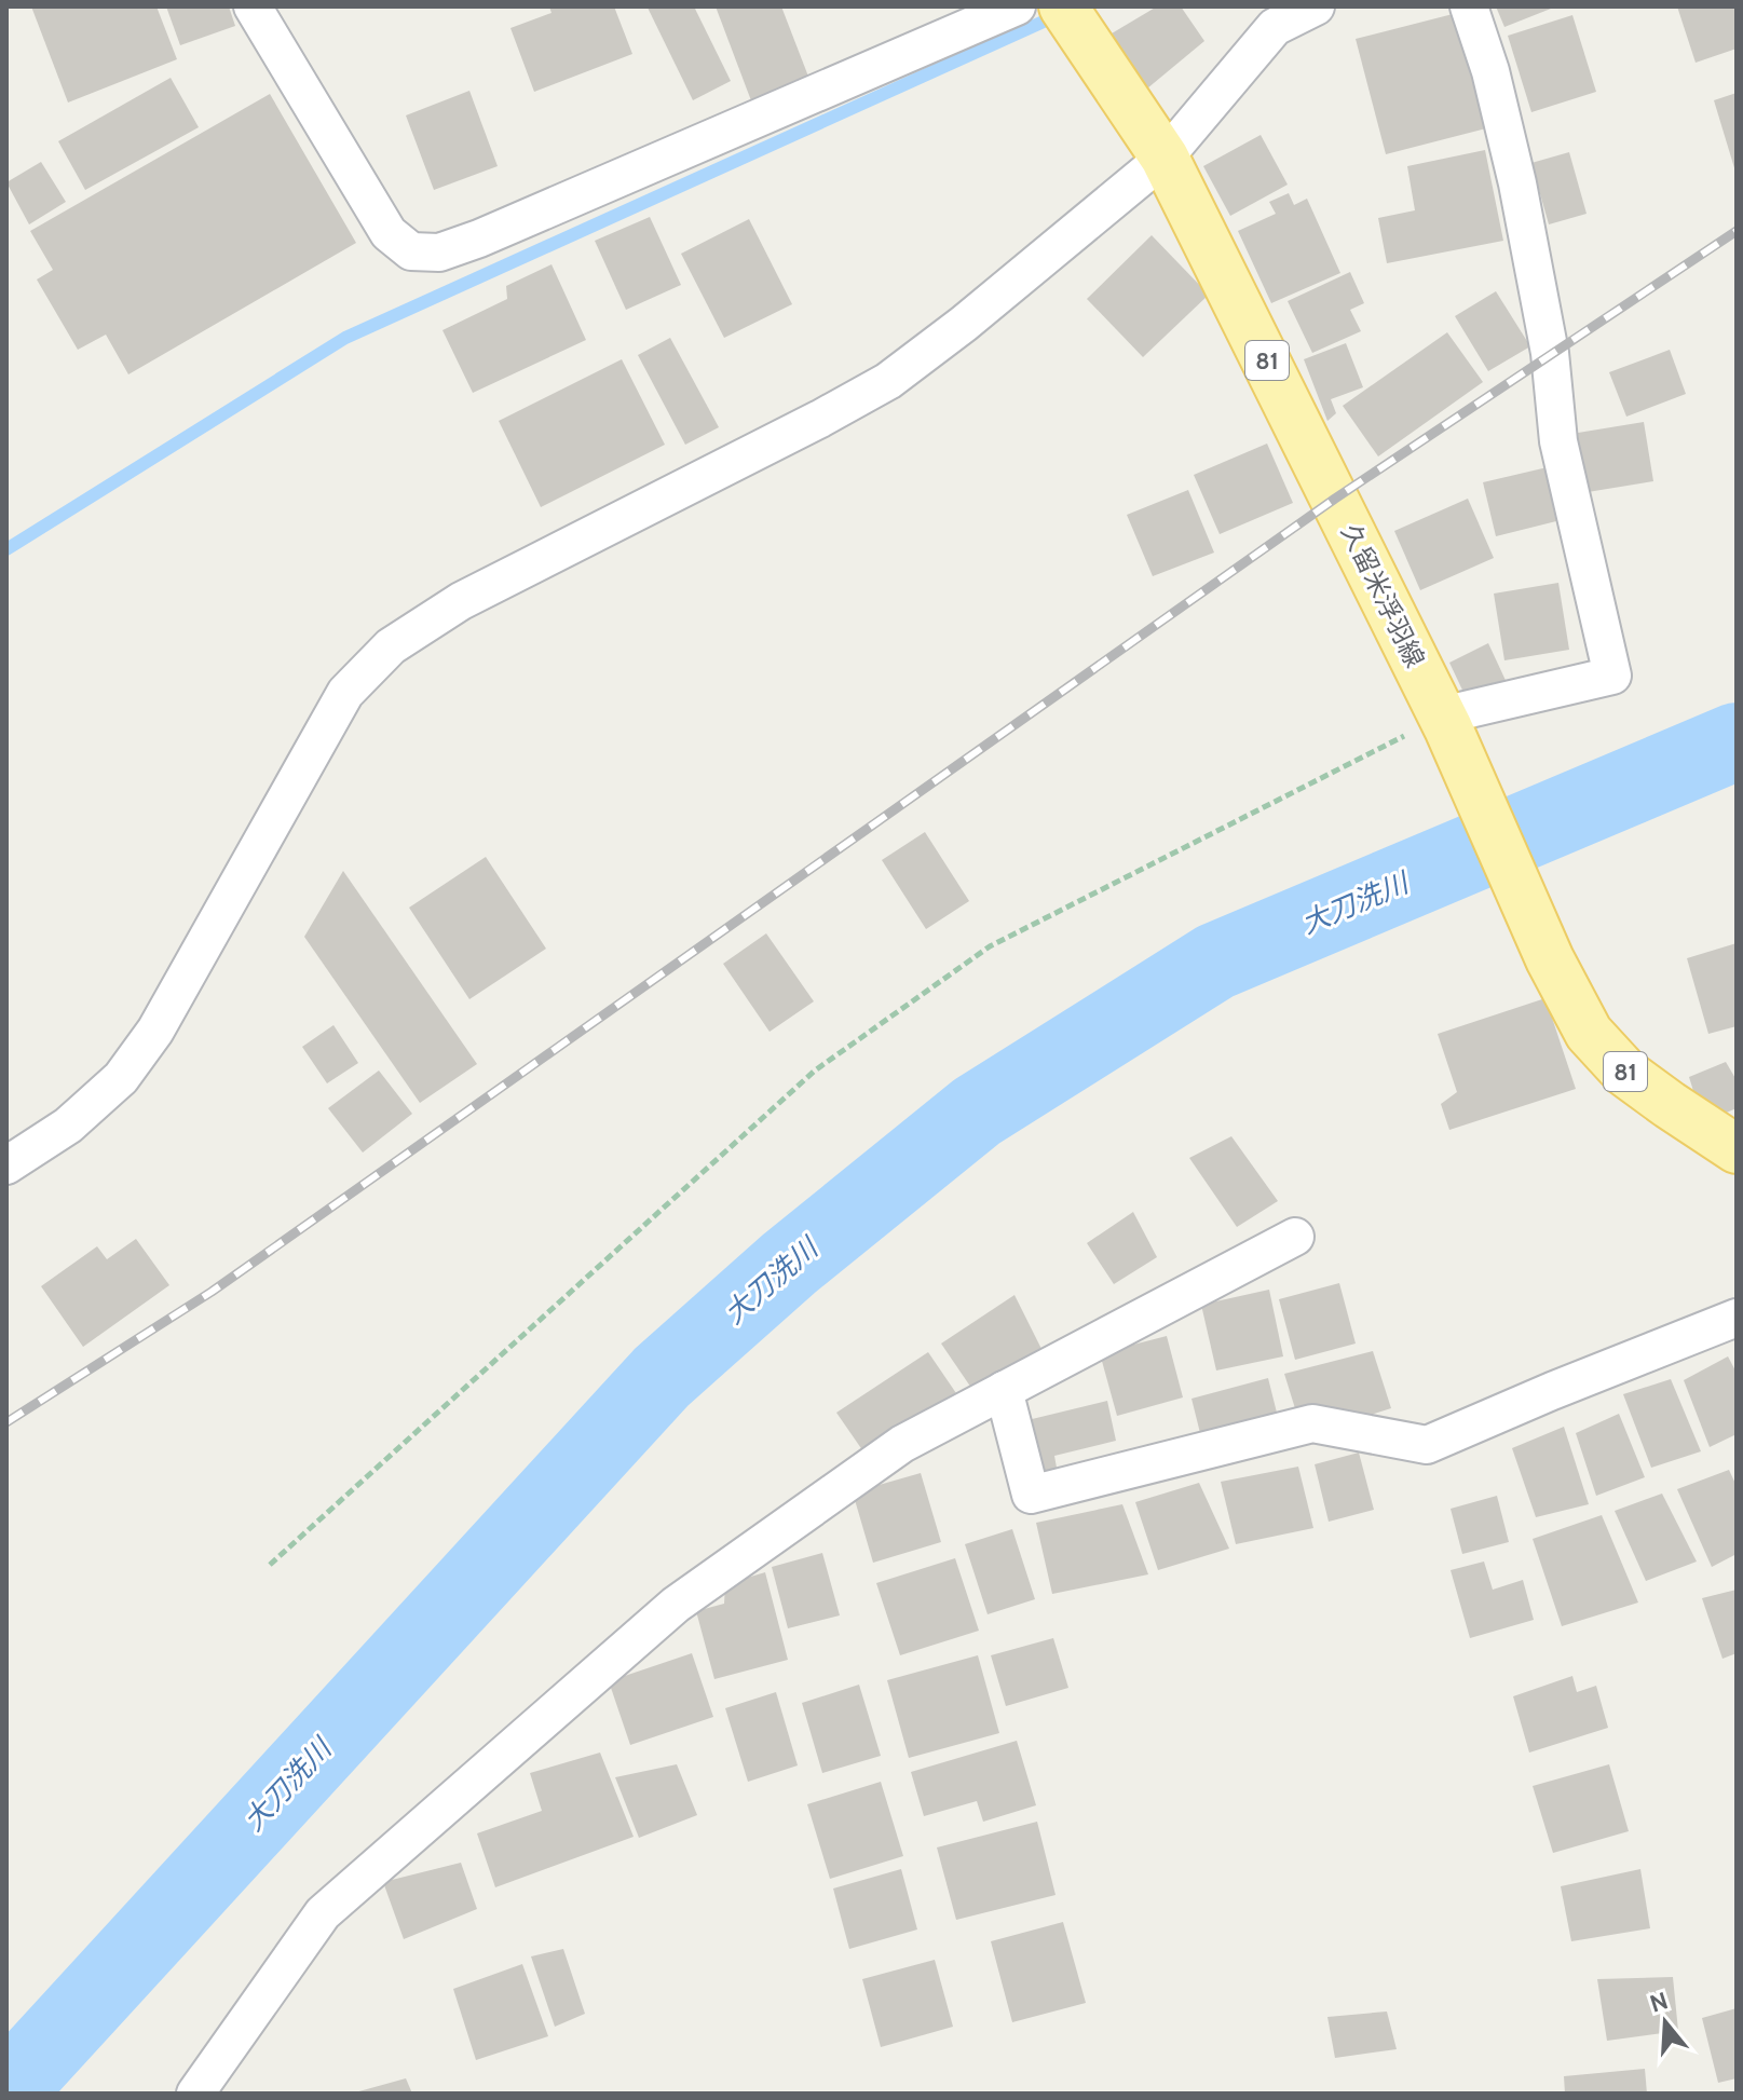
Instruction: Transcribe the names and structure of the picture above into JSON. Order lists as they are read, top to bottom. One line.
{"streets":{"main road":["81","久留米浮羽線"]},"water":["大刀洗川"],"north":"top"}
